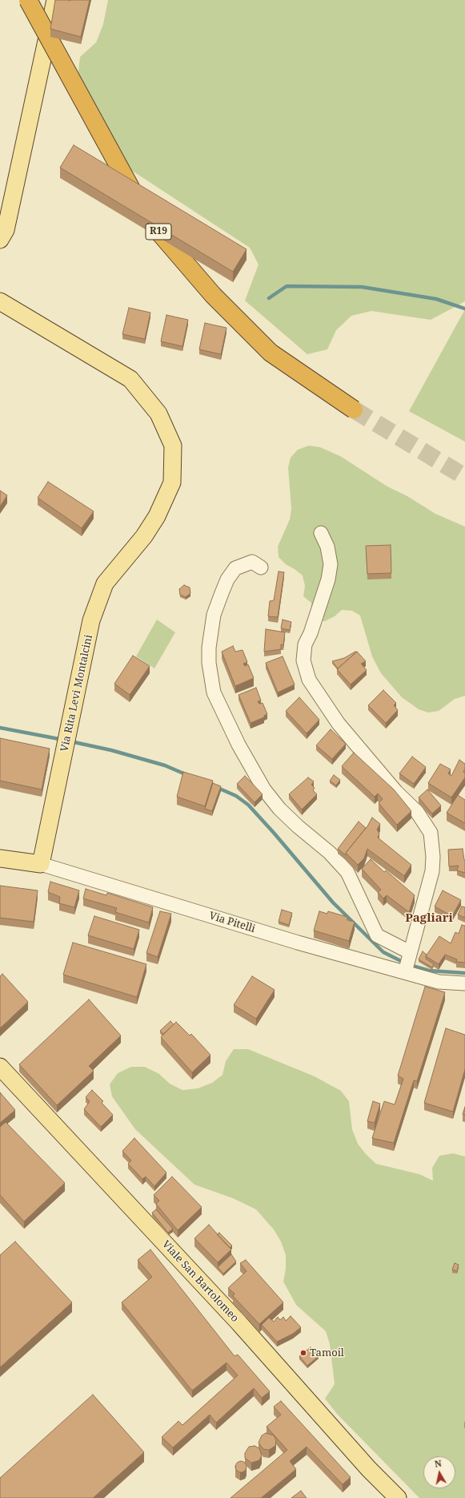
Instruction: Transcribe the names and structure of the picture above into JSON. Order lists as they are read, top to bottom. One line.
{"streets":{"highway":["R19"],"main road":["Via Rita Levi Montalcini","Via Pitelli","Viale San Bartolomeo"]},"crossings":[["Via Rita Levi Montalcini","Via Pitelli"]],"districts":["Pagliari"],"places":["Tamoil"],"north":"top"}
